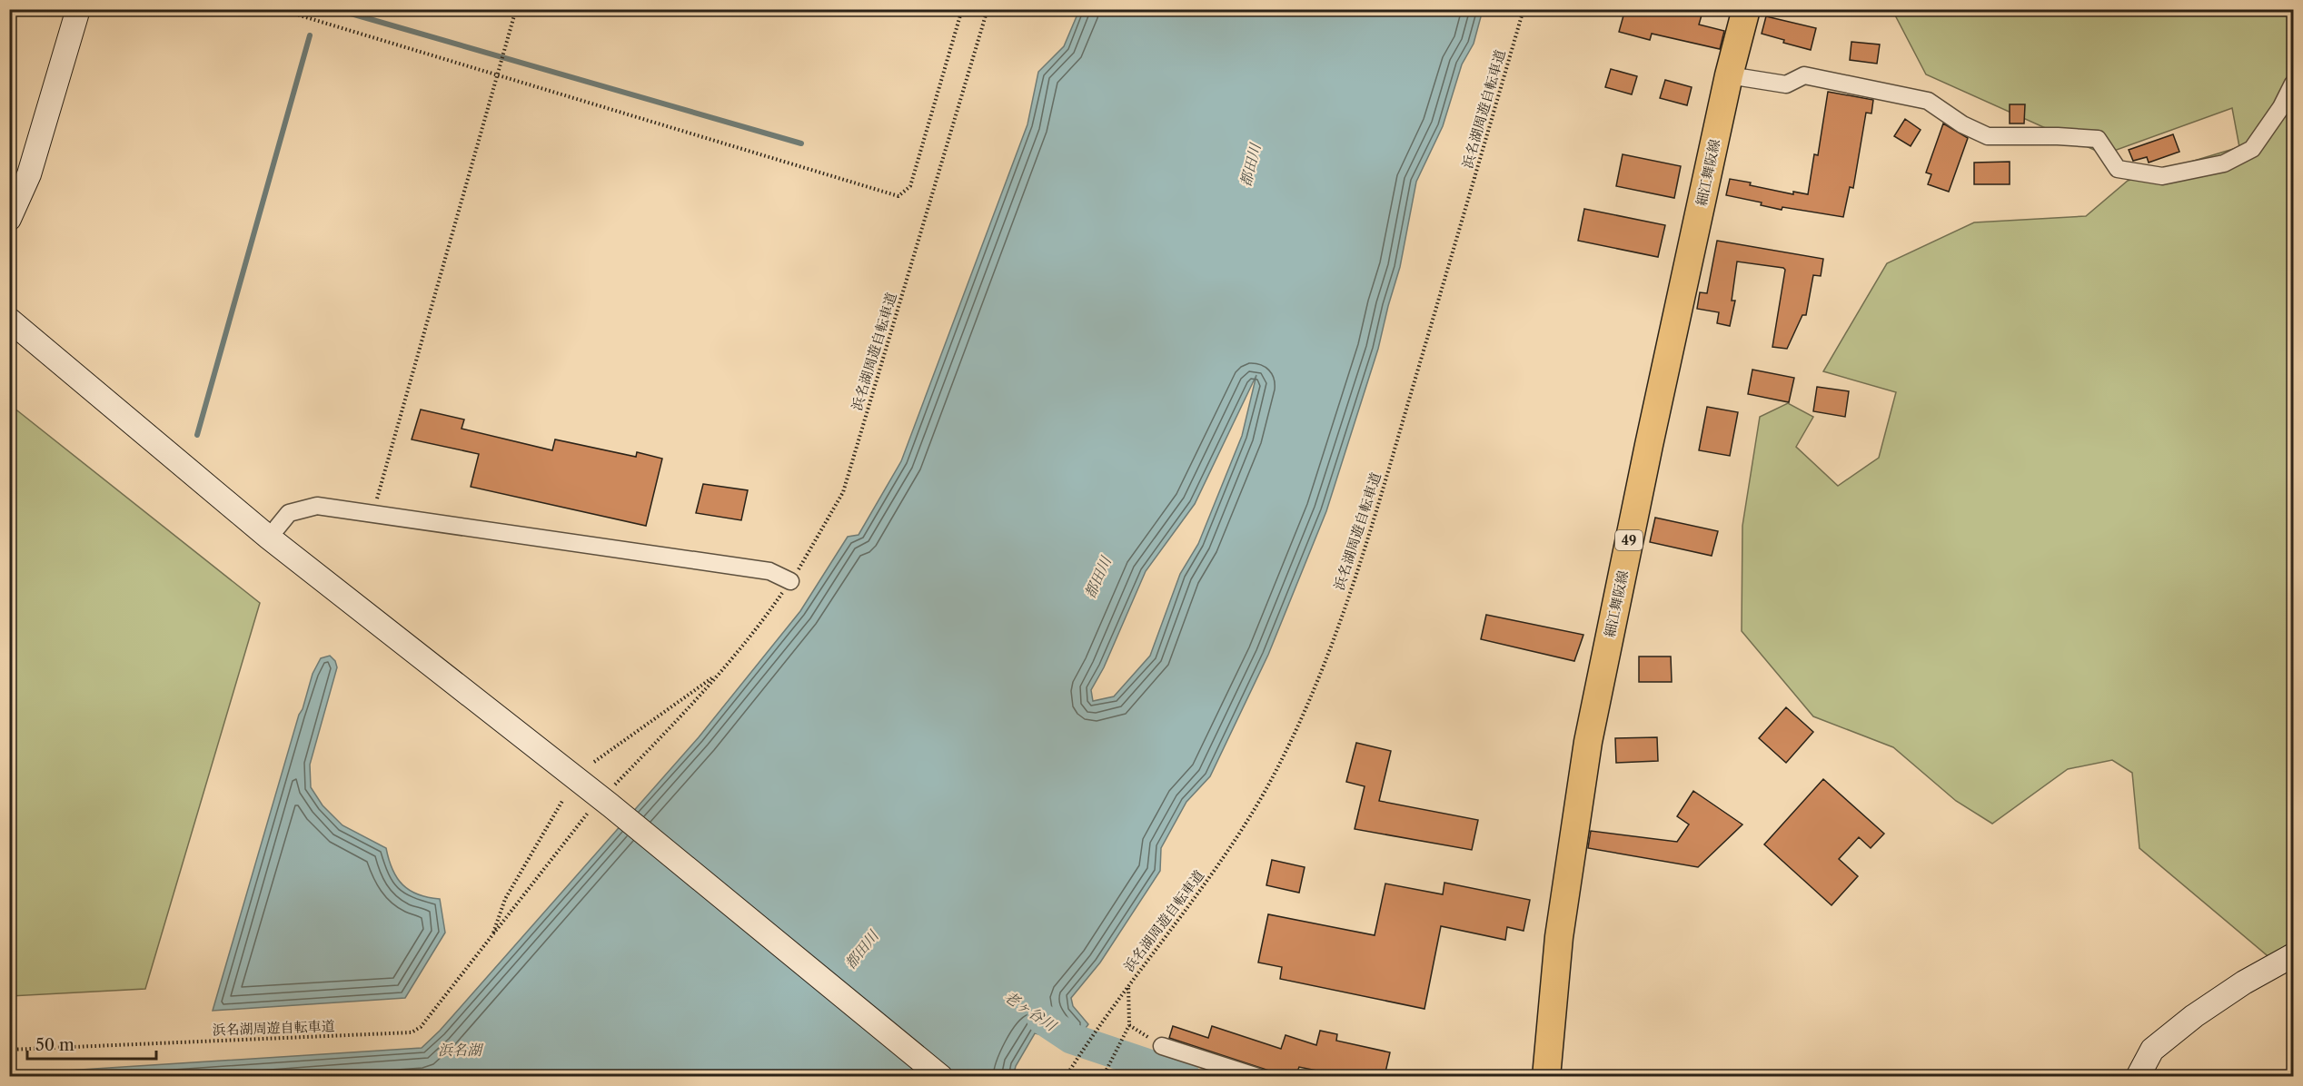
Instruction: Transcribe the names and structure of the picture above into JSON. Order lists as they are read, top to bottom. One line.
{"streets":{"main road":["細江舞阪線","49"],"path":["浜名湖周遊自転車道"]},"water":["都田川","老ヶ谷川","浜名湖"],"scale_bar":"50 m"}
